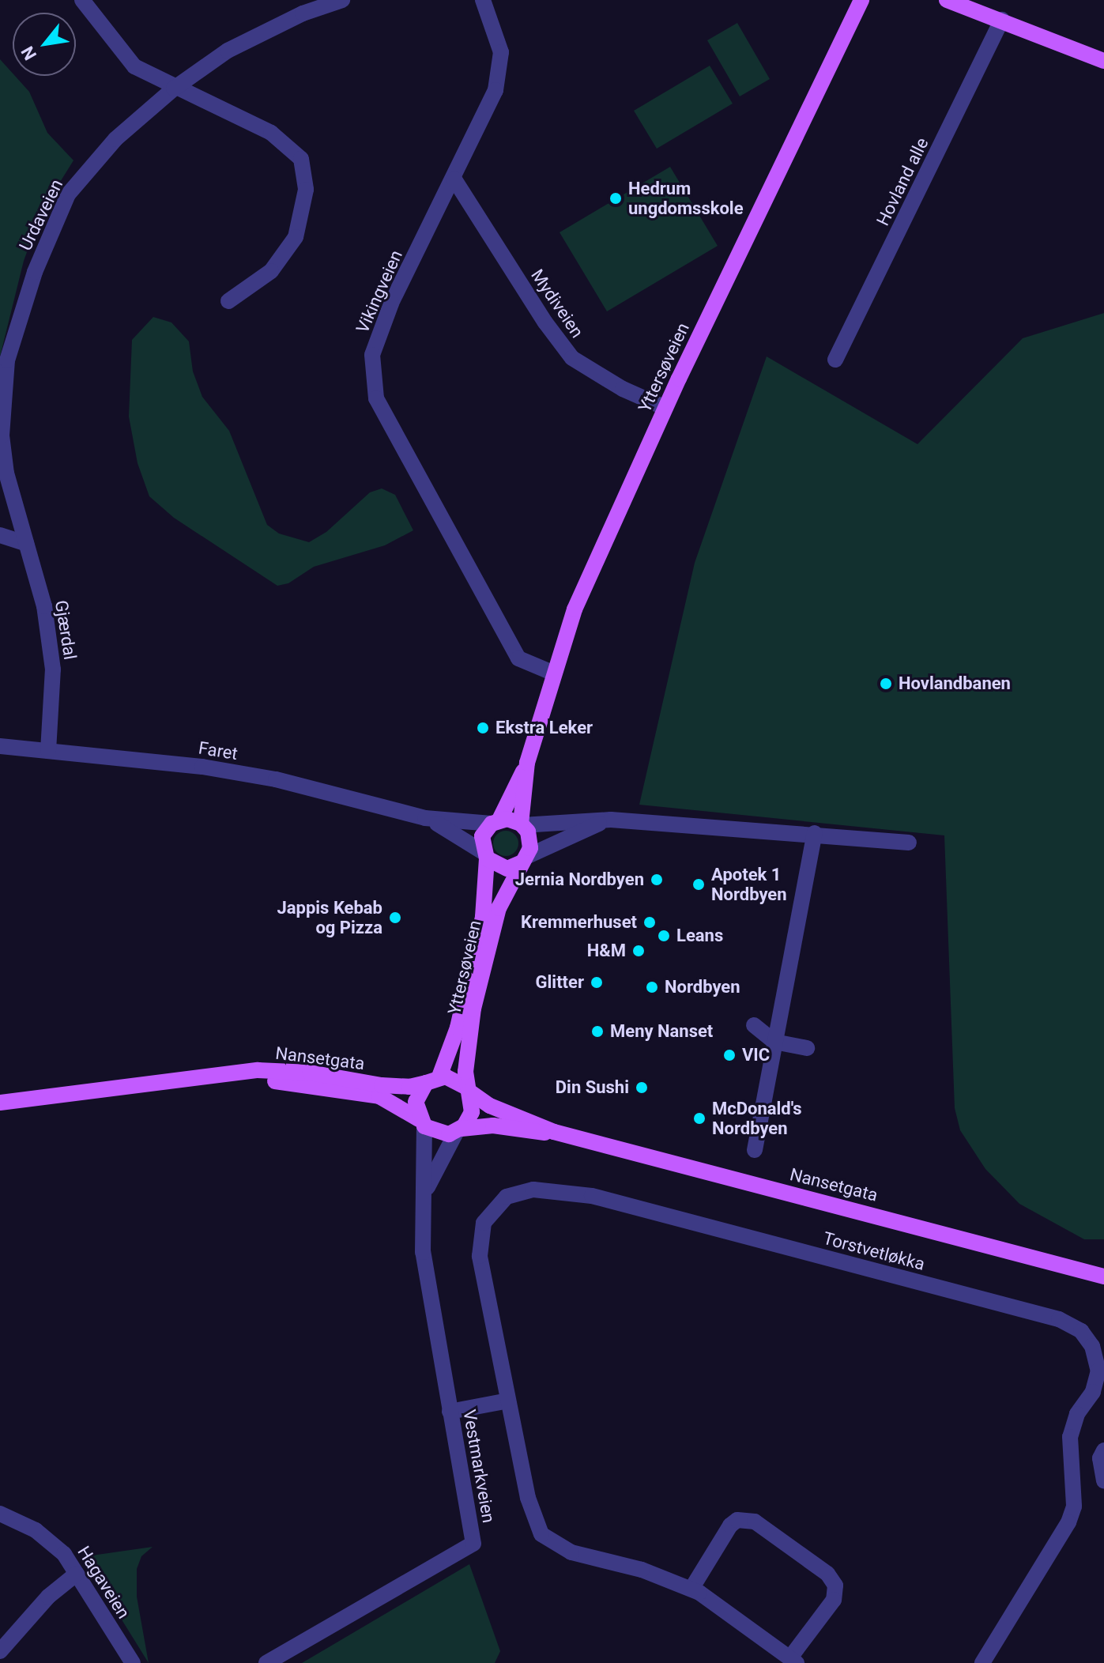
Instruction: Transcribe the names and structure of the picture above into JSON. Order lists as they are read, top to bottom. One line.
{"streets":{"main road":["Yttersøveien","Nansetgata"],"street":["Hovland alle","Urdaveien","Vikingveien","Mydiveien","Gjærdal","Faret","Torstvetløkka","Vestmarkveien","Hagaveien"]},"crossings":[["Urdaveien","Gjærdal"],["Vikingveien","Mydiveien"],["Vikingveien","Yttersøveien"],["Mydiveien","Yttersøveien"],["Yttersøveien","Faret"],["Yttersøveien","Nansetgata"],["Yttersøveien","Vestmarkveien"],["Gjærdal","Faret"],["Nansetgata","Vestmarkveien"]],"places":["Hedrum ungdomsskole","Hovlandbanen","Ekstra Leker","Jernia Nordbyen","Apotek 1 Nordbyen","Jappis Kebab og Pizza","Kremmerhuset","Leans","H&M","Glitter","Nordbyen","Meny Nanset","VIC","Din Sushi","McDonald's Nordbyen"],"north":"bottom left"}
